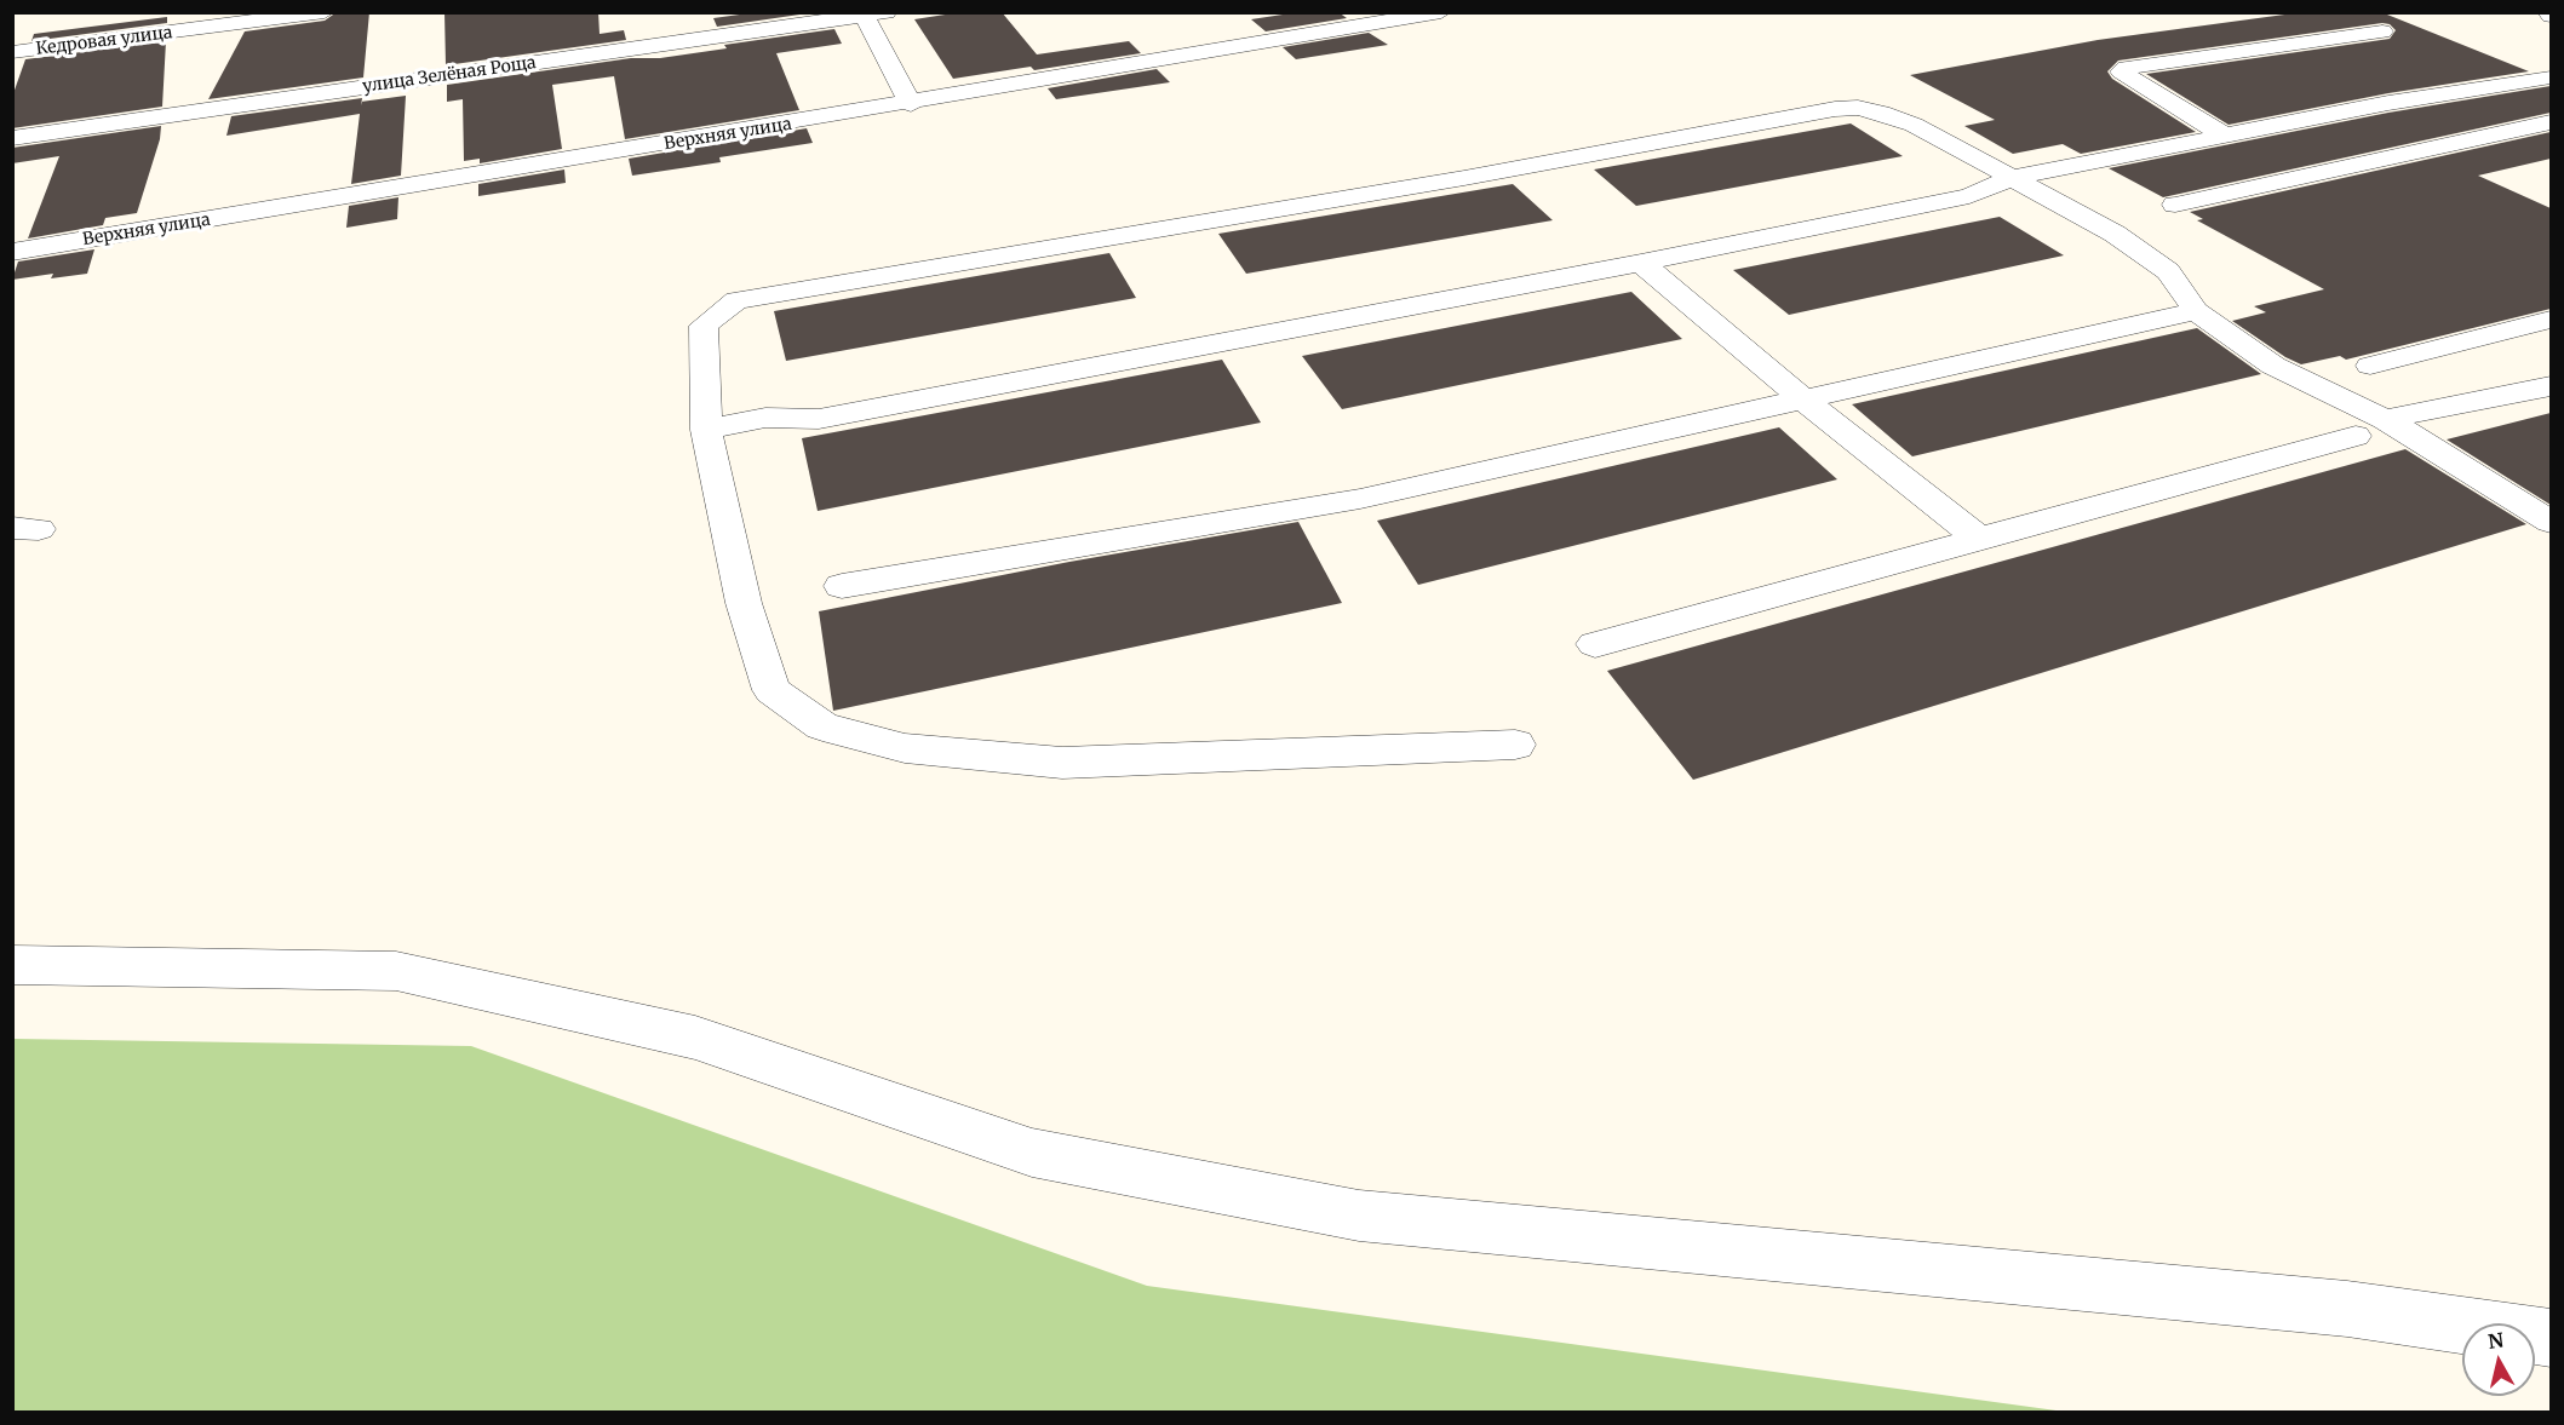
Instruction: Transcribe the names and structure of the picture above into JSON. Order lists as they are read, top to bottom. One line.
{"streets":{"street":["Кедровая улица","улица Зелёная Роща","Верхняя улица"]},"north":"top"}
